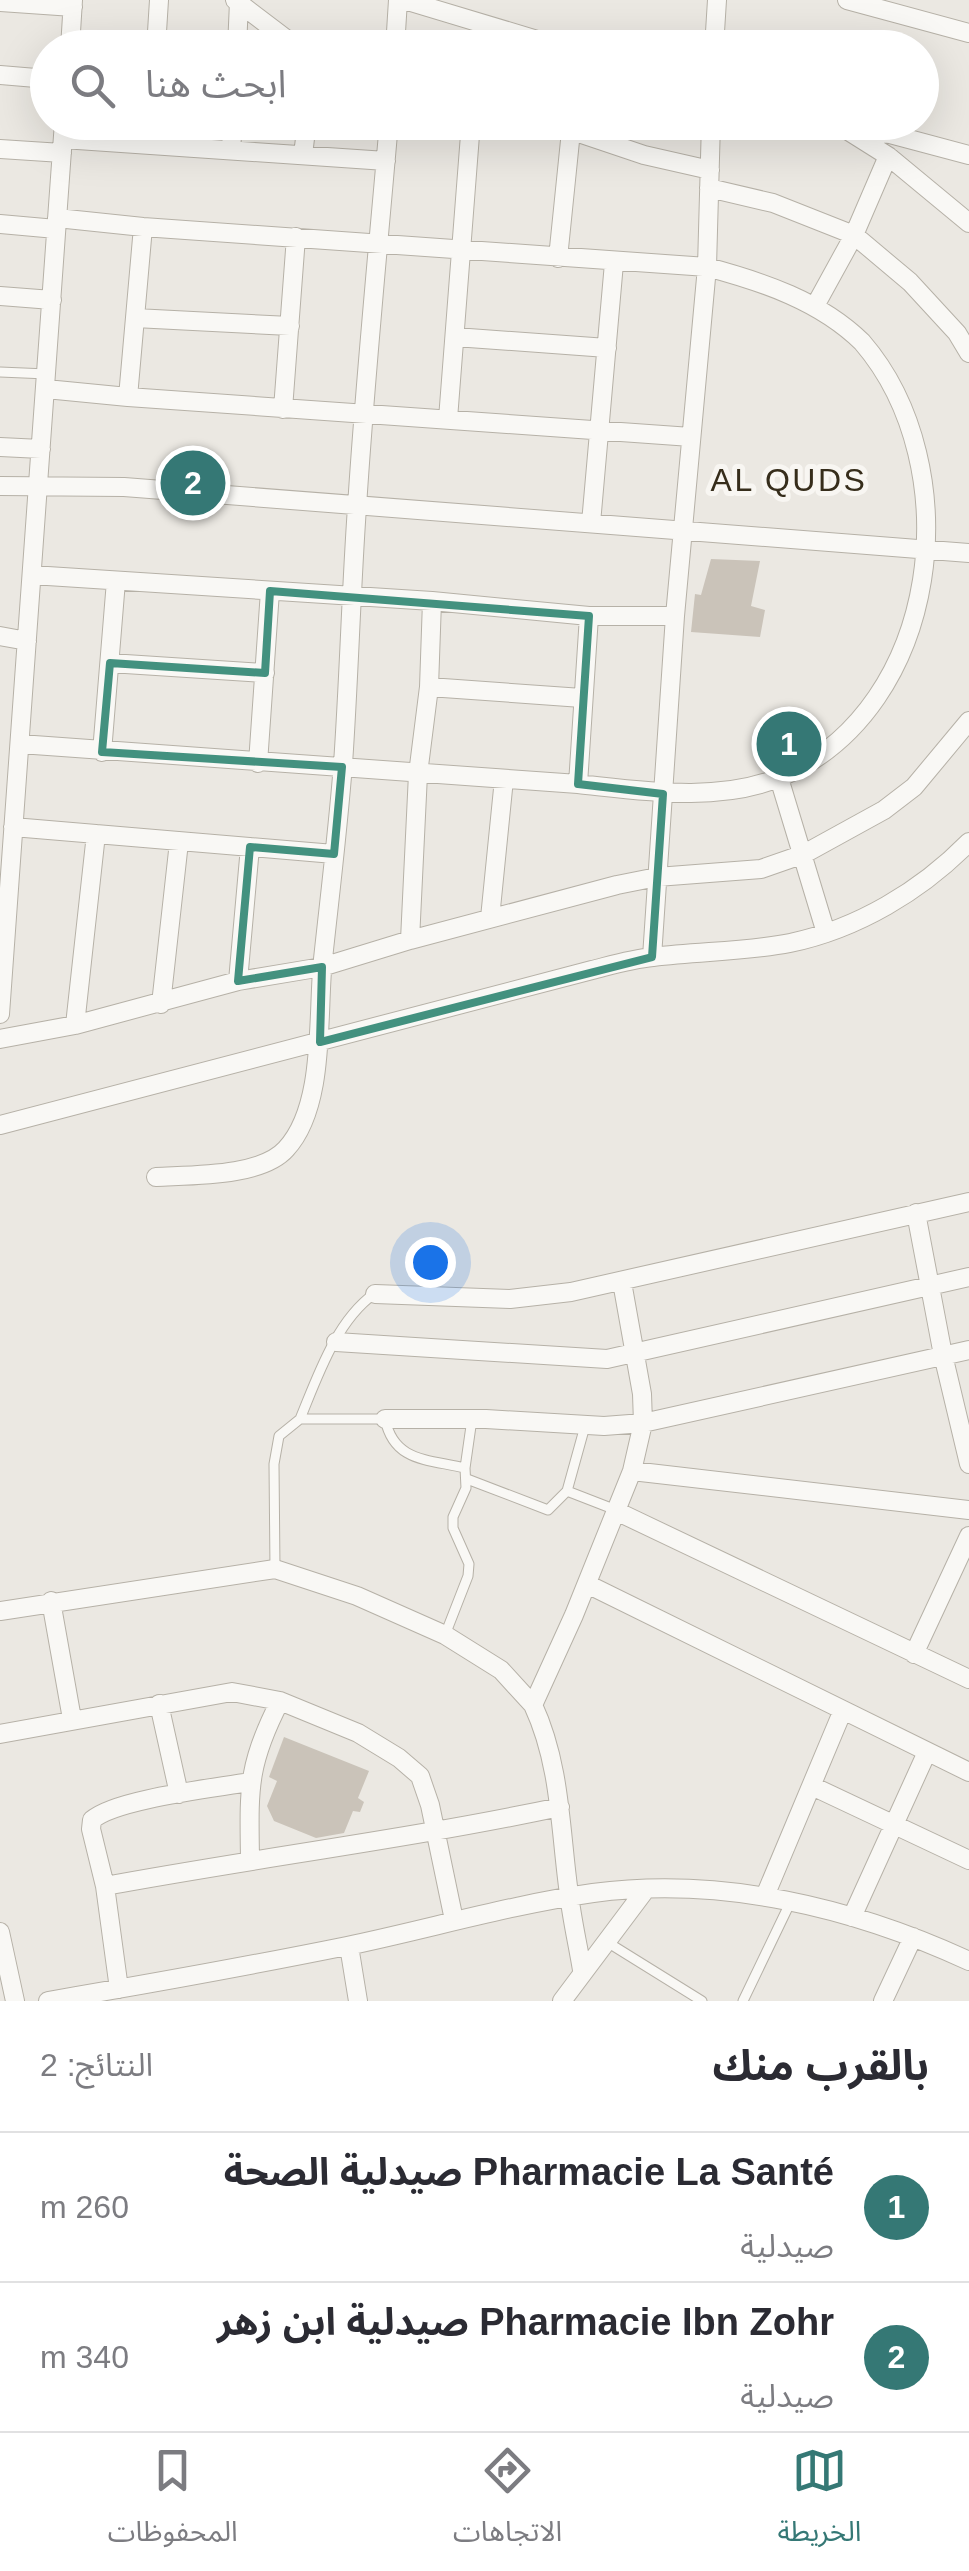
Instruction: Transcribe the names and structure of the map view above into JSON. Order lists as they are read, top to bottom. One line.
{"districts":["AL QUDS"],"page":{"search":"ابحث هنا","pins":["2","1"],"heading":["بالقرب منك","النتائج: 2"],"list":[{"mark":"1","name":"Pharmacie La Santé صيدلية الصحة","note":"صيدلية","value":"260 m"},{"mark":"2","name":"Pharmacie Ibn Zohr صيدلية ابن زهر","note":"صيدلية","value":"340 m"}],"nav":["الخريطة","الاتجاهات","المحفوظات"]}}
